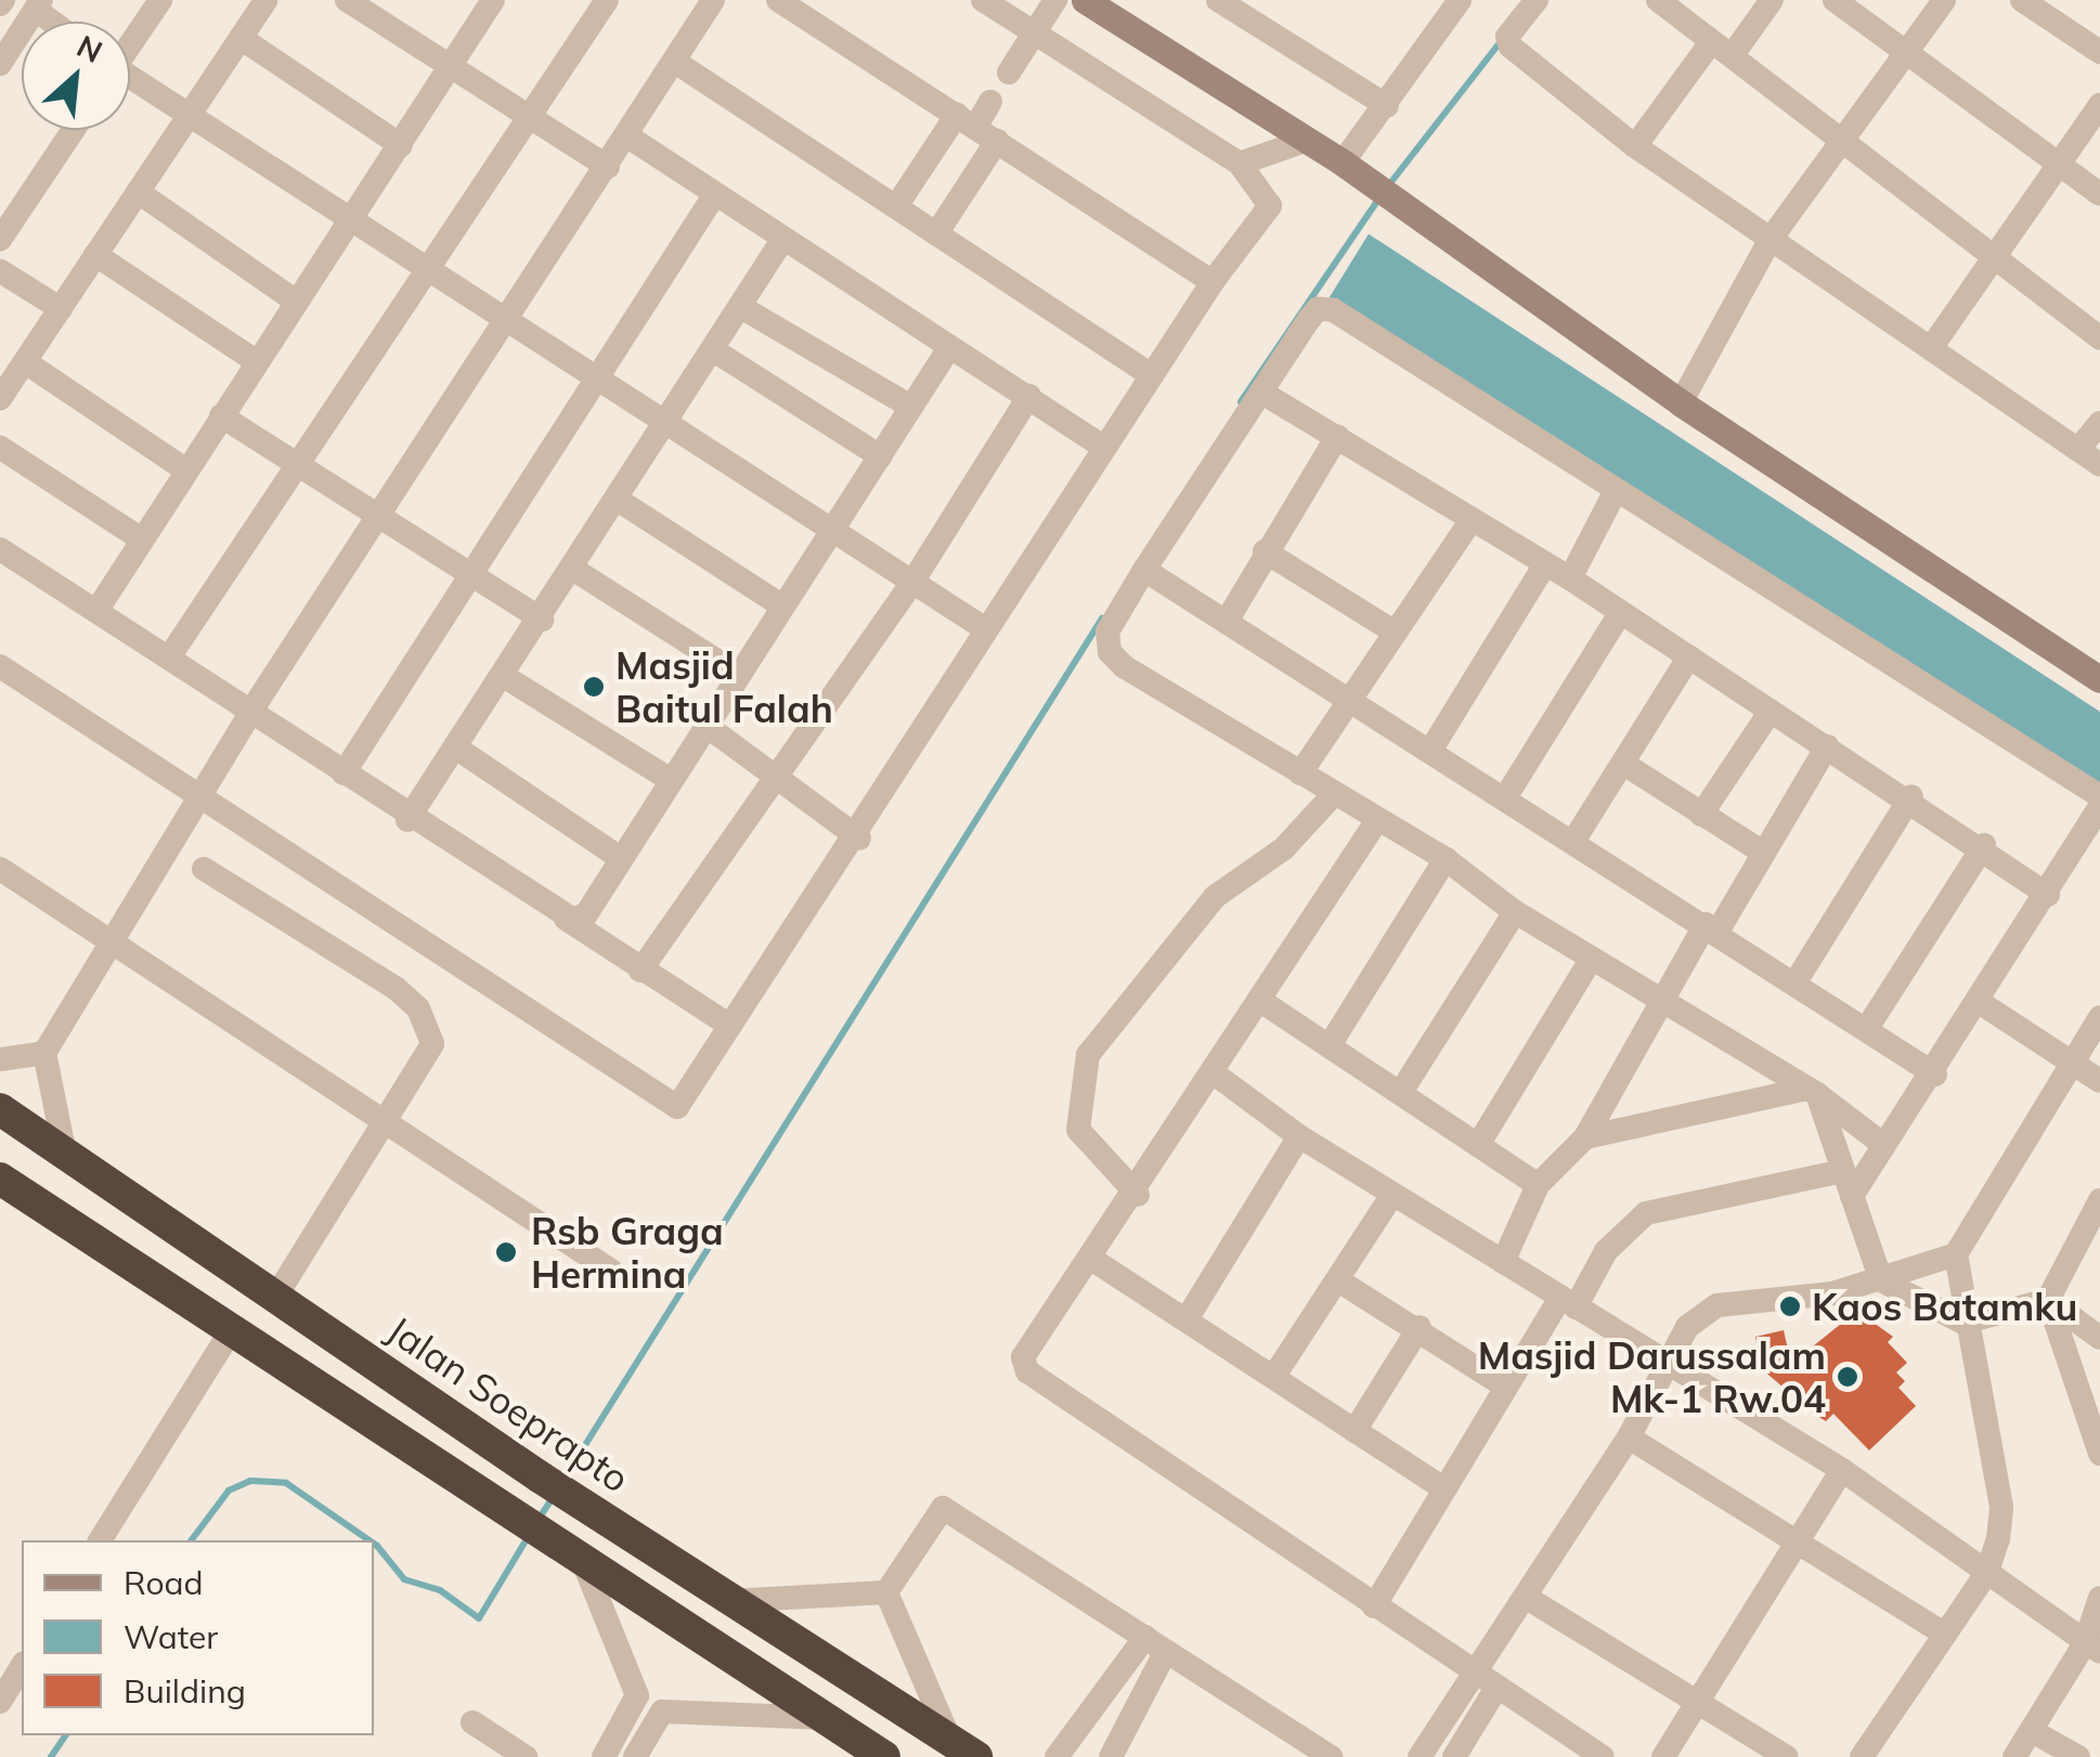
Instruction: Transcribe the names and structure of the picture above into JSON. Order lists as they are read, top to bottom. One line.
{"streets":{"highway":["Jalan Soeprapto"]},"places":["Masjid Baitul Falah","Rsb Graga Hermina","Kaos Batamku","Masjid Darussalam Mk-1 Rw.04"],"legend":["Road","Water","Building"],"north":"top right"}
